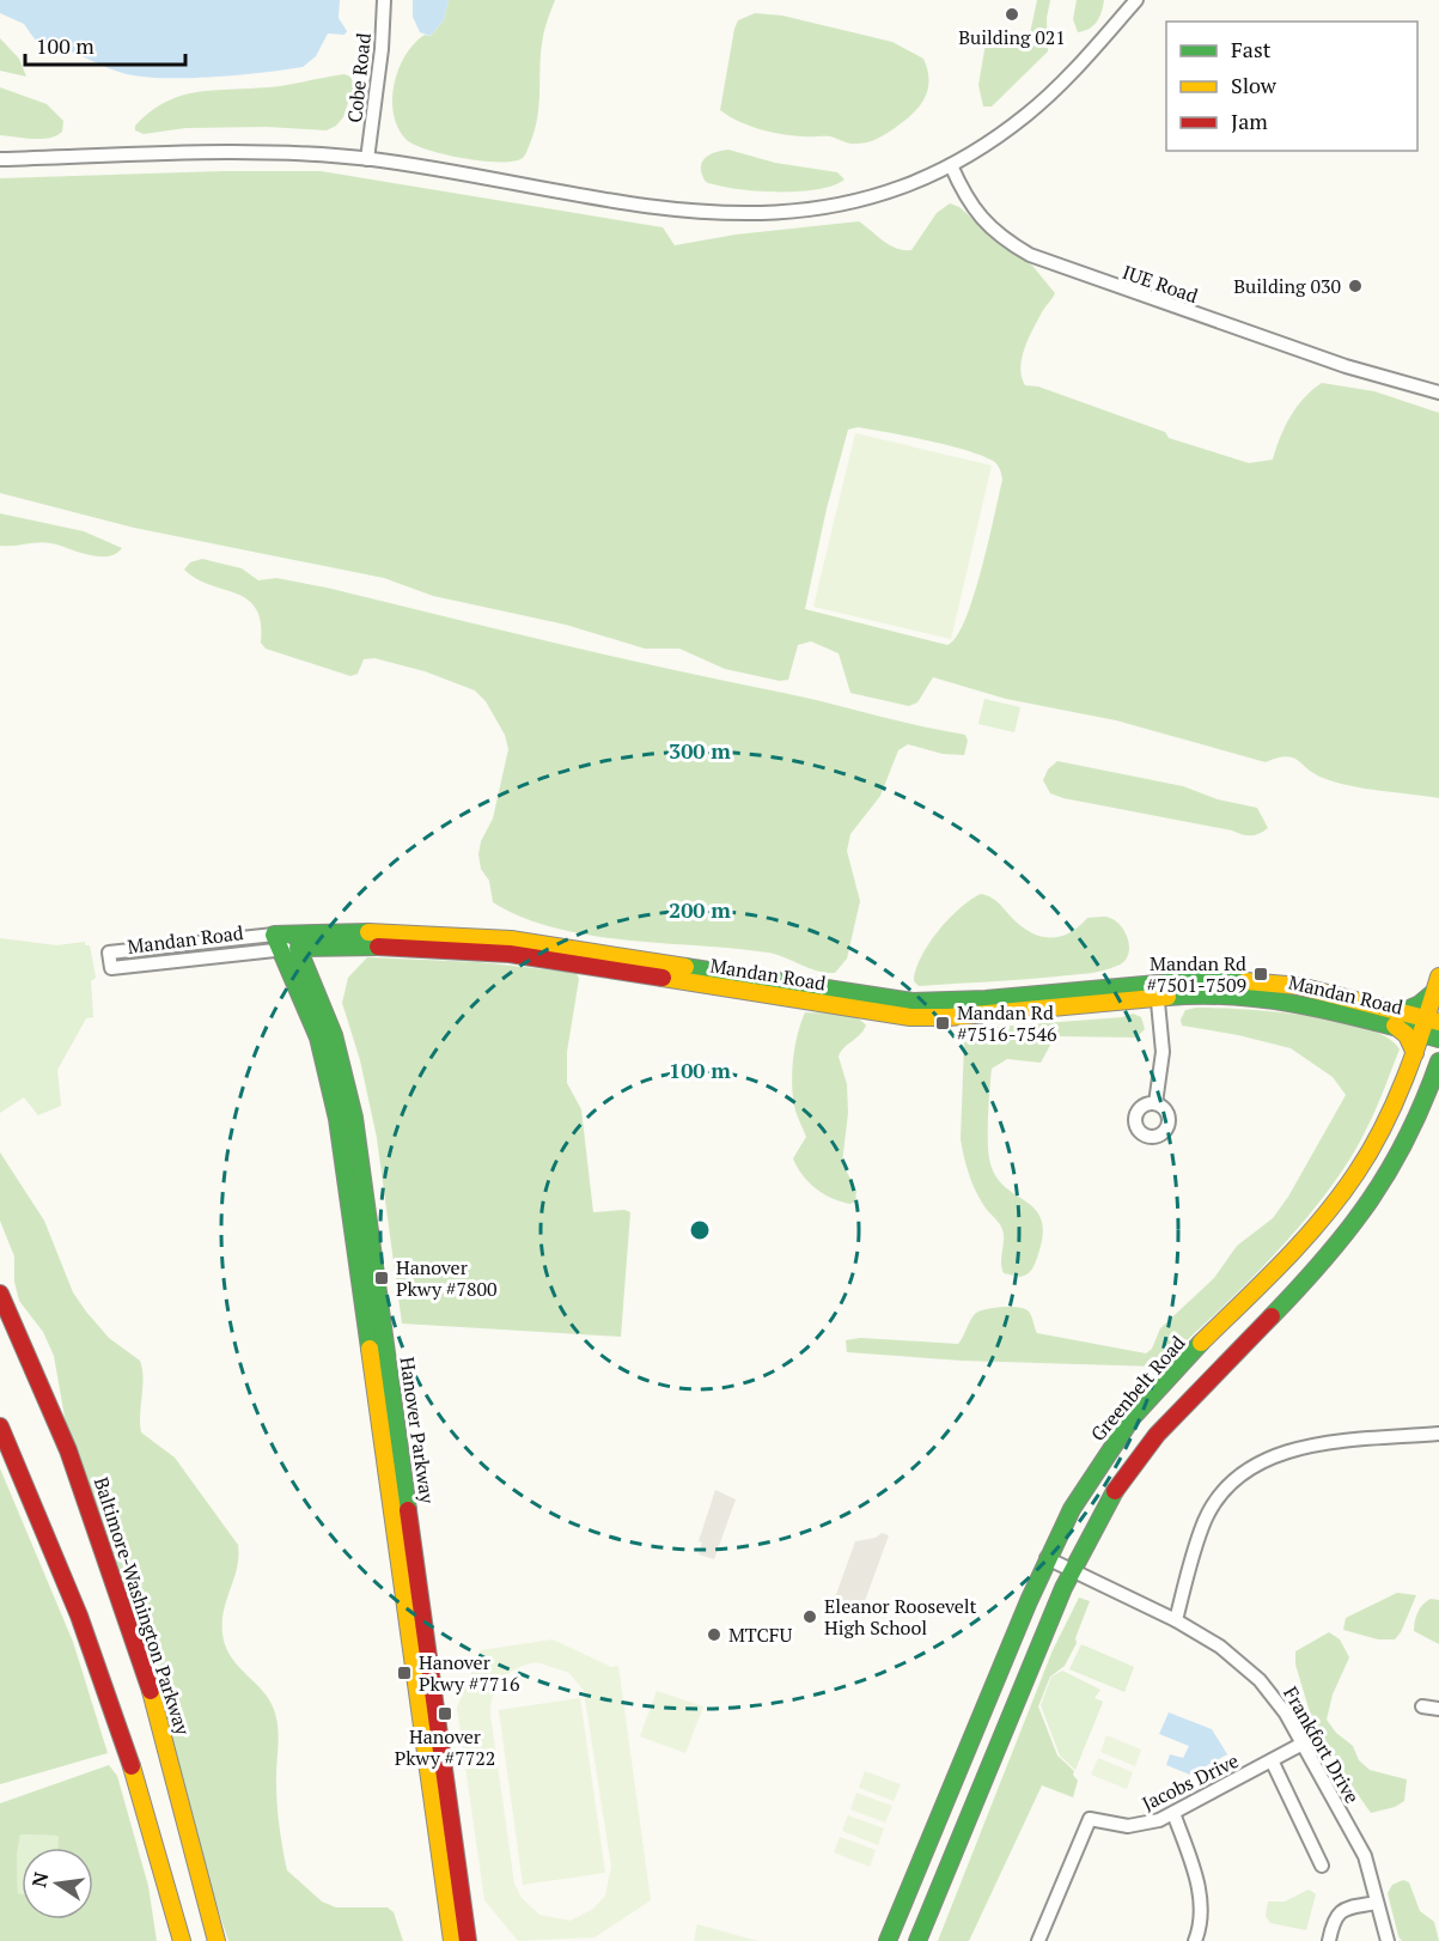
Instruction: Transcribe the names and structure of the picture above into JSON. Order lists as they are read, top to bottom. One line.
{"streets":{"main road":["Mandan Road","Greenbelt Road","Hanover Parkway","Baltimore-Washington Parkway"],"street":["Cobe Road","IUE Road","Frankfort Drive","Jacobs Drive"]},"crossings":[["Mandan Road","Greenbelt Road"],["Mandan Road","Hanover Parkway"],["Greenbelt Road","Frankfort Drive"],["Frankfort Drive","Jacobs Drive"]],"places":{"other":["Building 021","Building 030","Eleanor Roosevelt High School","MTCFU"],"transit":["Mandan Rd #7501-7509","Mandan Rd #7516-7546","Hanover Pkwy #7800","Hanover Pkwy #7716","Hanover Pkwy #7722"]},"legend":["Fast","Slow","Jam"],"scale_bar":"100 m","north":"left","rings":["300 m","200 m","100 m"]}
